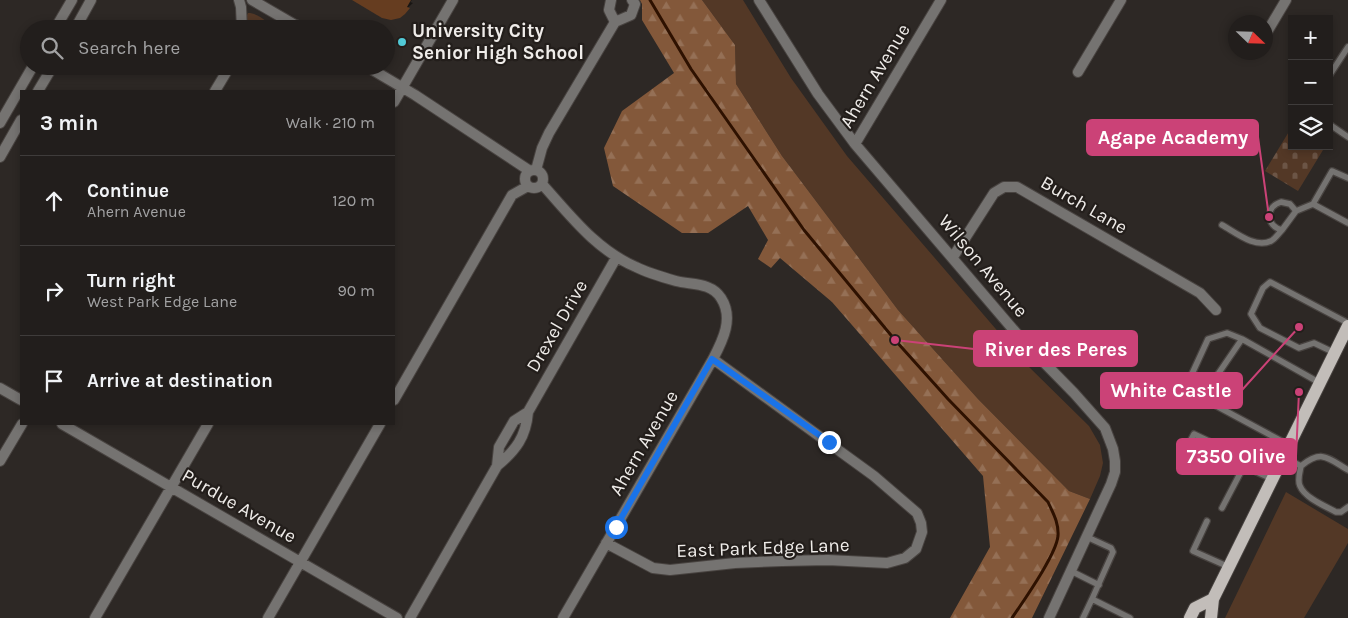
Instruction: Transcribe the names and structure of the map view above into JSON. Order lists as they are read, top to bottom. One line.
{"streets":{"street":["Ahern Avenue","Burch Lane","Wilson Avenue","Drexel Drive","Purdue Avenue","East Park Edge Lane"]},"crossings":[["Ahern Avenue","Wilson Avenue"],["Ahern Avenue","Drexel Drive"],["Ahern Avenue","East Park Edge Lane"],["Burch Lane","Wilson Avenue"]],"places":["University City Senior High School","Agape Academy","White Castle","River des Peres","7350 Olive"],"north":"bottom right","page":{"map_buttons":["+","−"],"search":"Search here","heading":["3 min","Walk · 210 m"],"list":[["Continue","Ahern Avenue","120 m"],["Turn right","West Park Edge Lane","90 m"],"Arrive at destination"]}}
